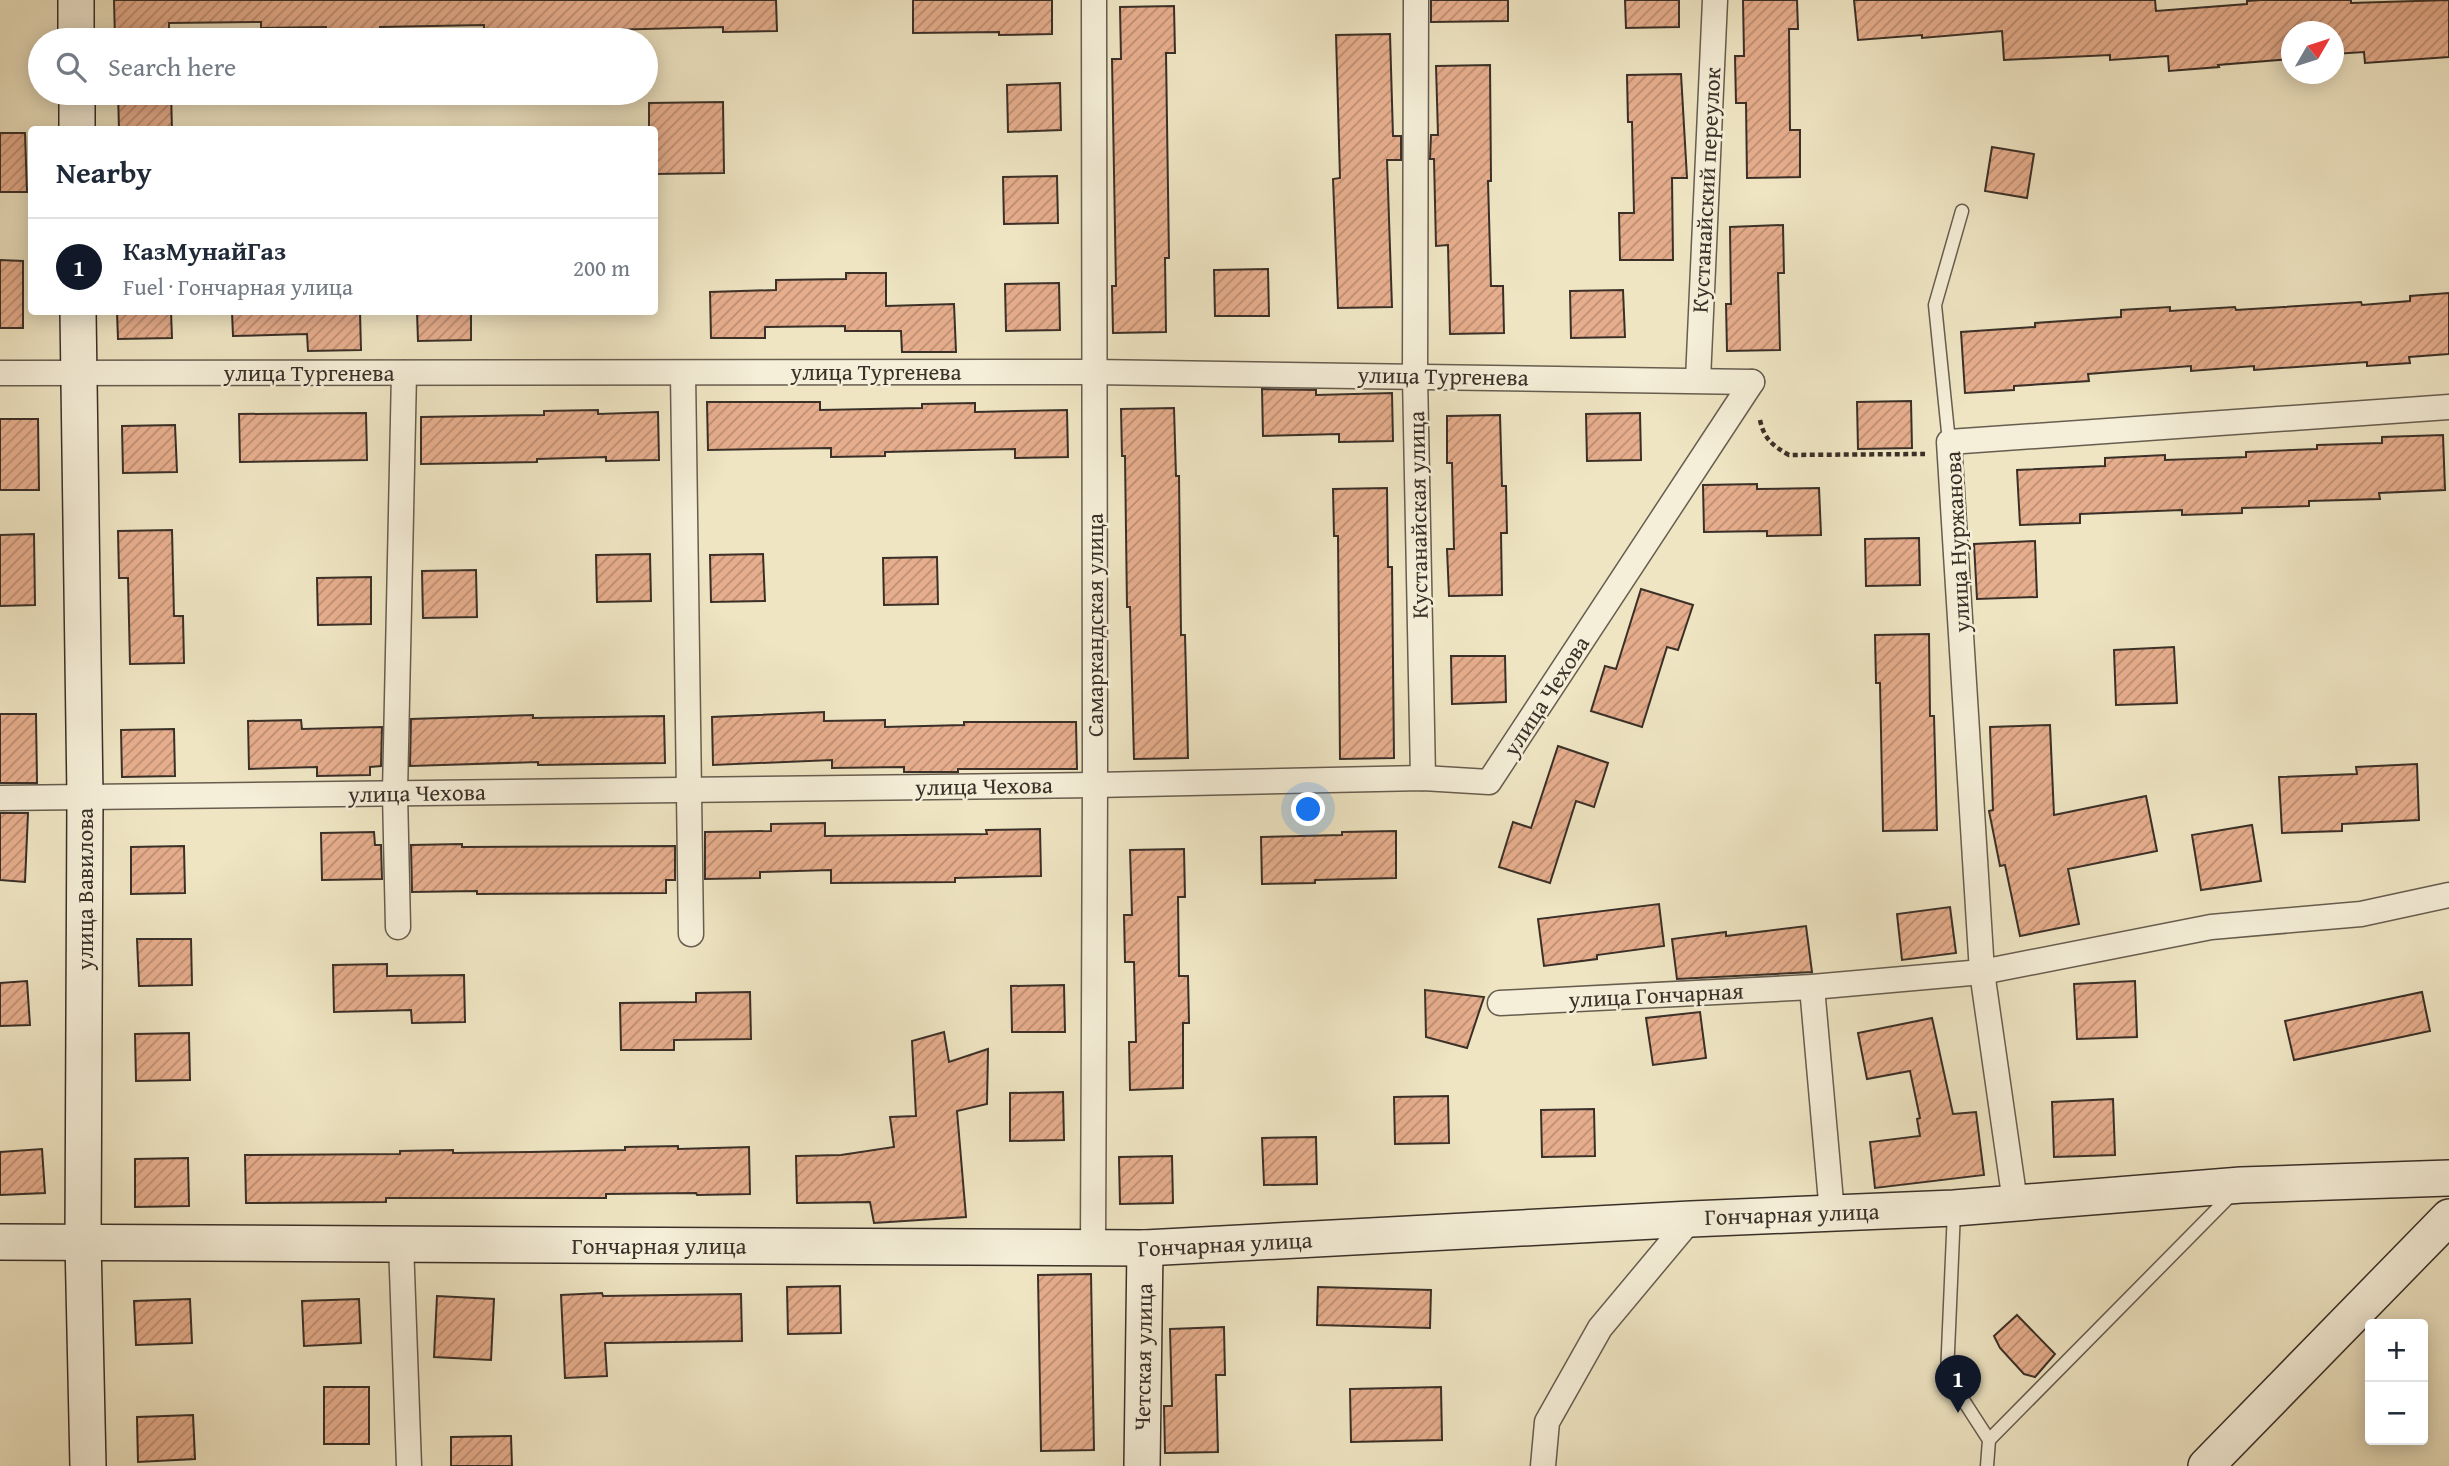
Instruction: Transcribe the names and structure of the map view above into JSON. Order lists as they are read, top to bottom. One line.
{"streets":{"street":["Кустанайский переулок","улица Тургенева","Кустанайская улица","улица Нуржанова","Самаркандская улица","улица Чехова","улица Вавилова","улица Гончарная","Гончарная улица","Четская улица"]},"crossings":[["Кустанайский переулок","улица Тургенева"],["улица Тургенева","Кустанайская улица"],["улица Тургенева","Самаркандская улица"],["улица Тургенева","улица Чехова"],["улица Тургенева","улица Вавилова"],["Кустанайская улица","улица Чехова"],["улица Нуржанова","улица Гончарная"],["улица Нуржанова","Гончарная улица"],["Самаркандская улица","улица Чехова"],["Самаркандская улица","Гончарная улица"],["улица Чехова","улица Вавилова"],["улица Вавилова","Гончарная улица"],["Гончарная улица","Четская улица"]],"north":"top right","page":{"search":"Search here","heading":"Nearby","list":[{"mark":"1","name":"КазМунайГаз","note":"Fuel · Гончарная улица","value":"200 m"}],"map_buttons":["+","−"],"pins":"1"}}
